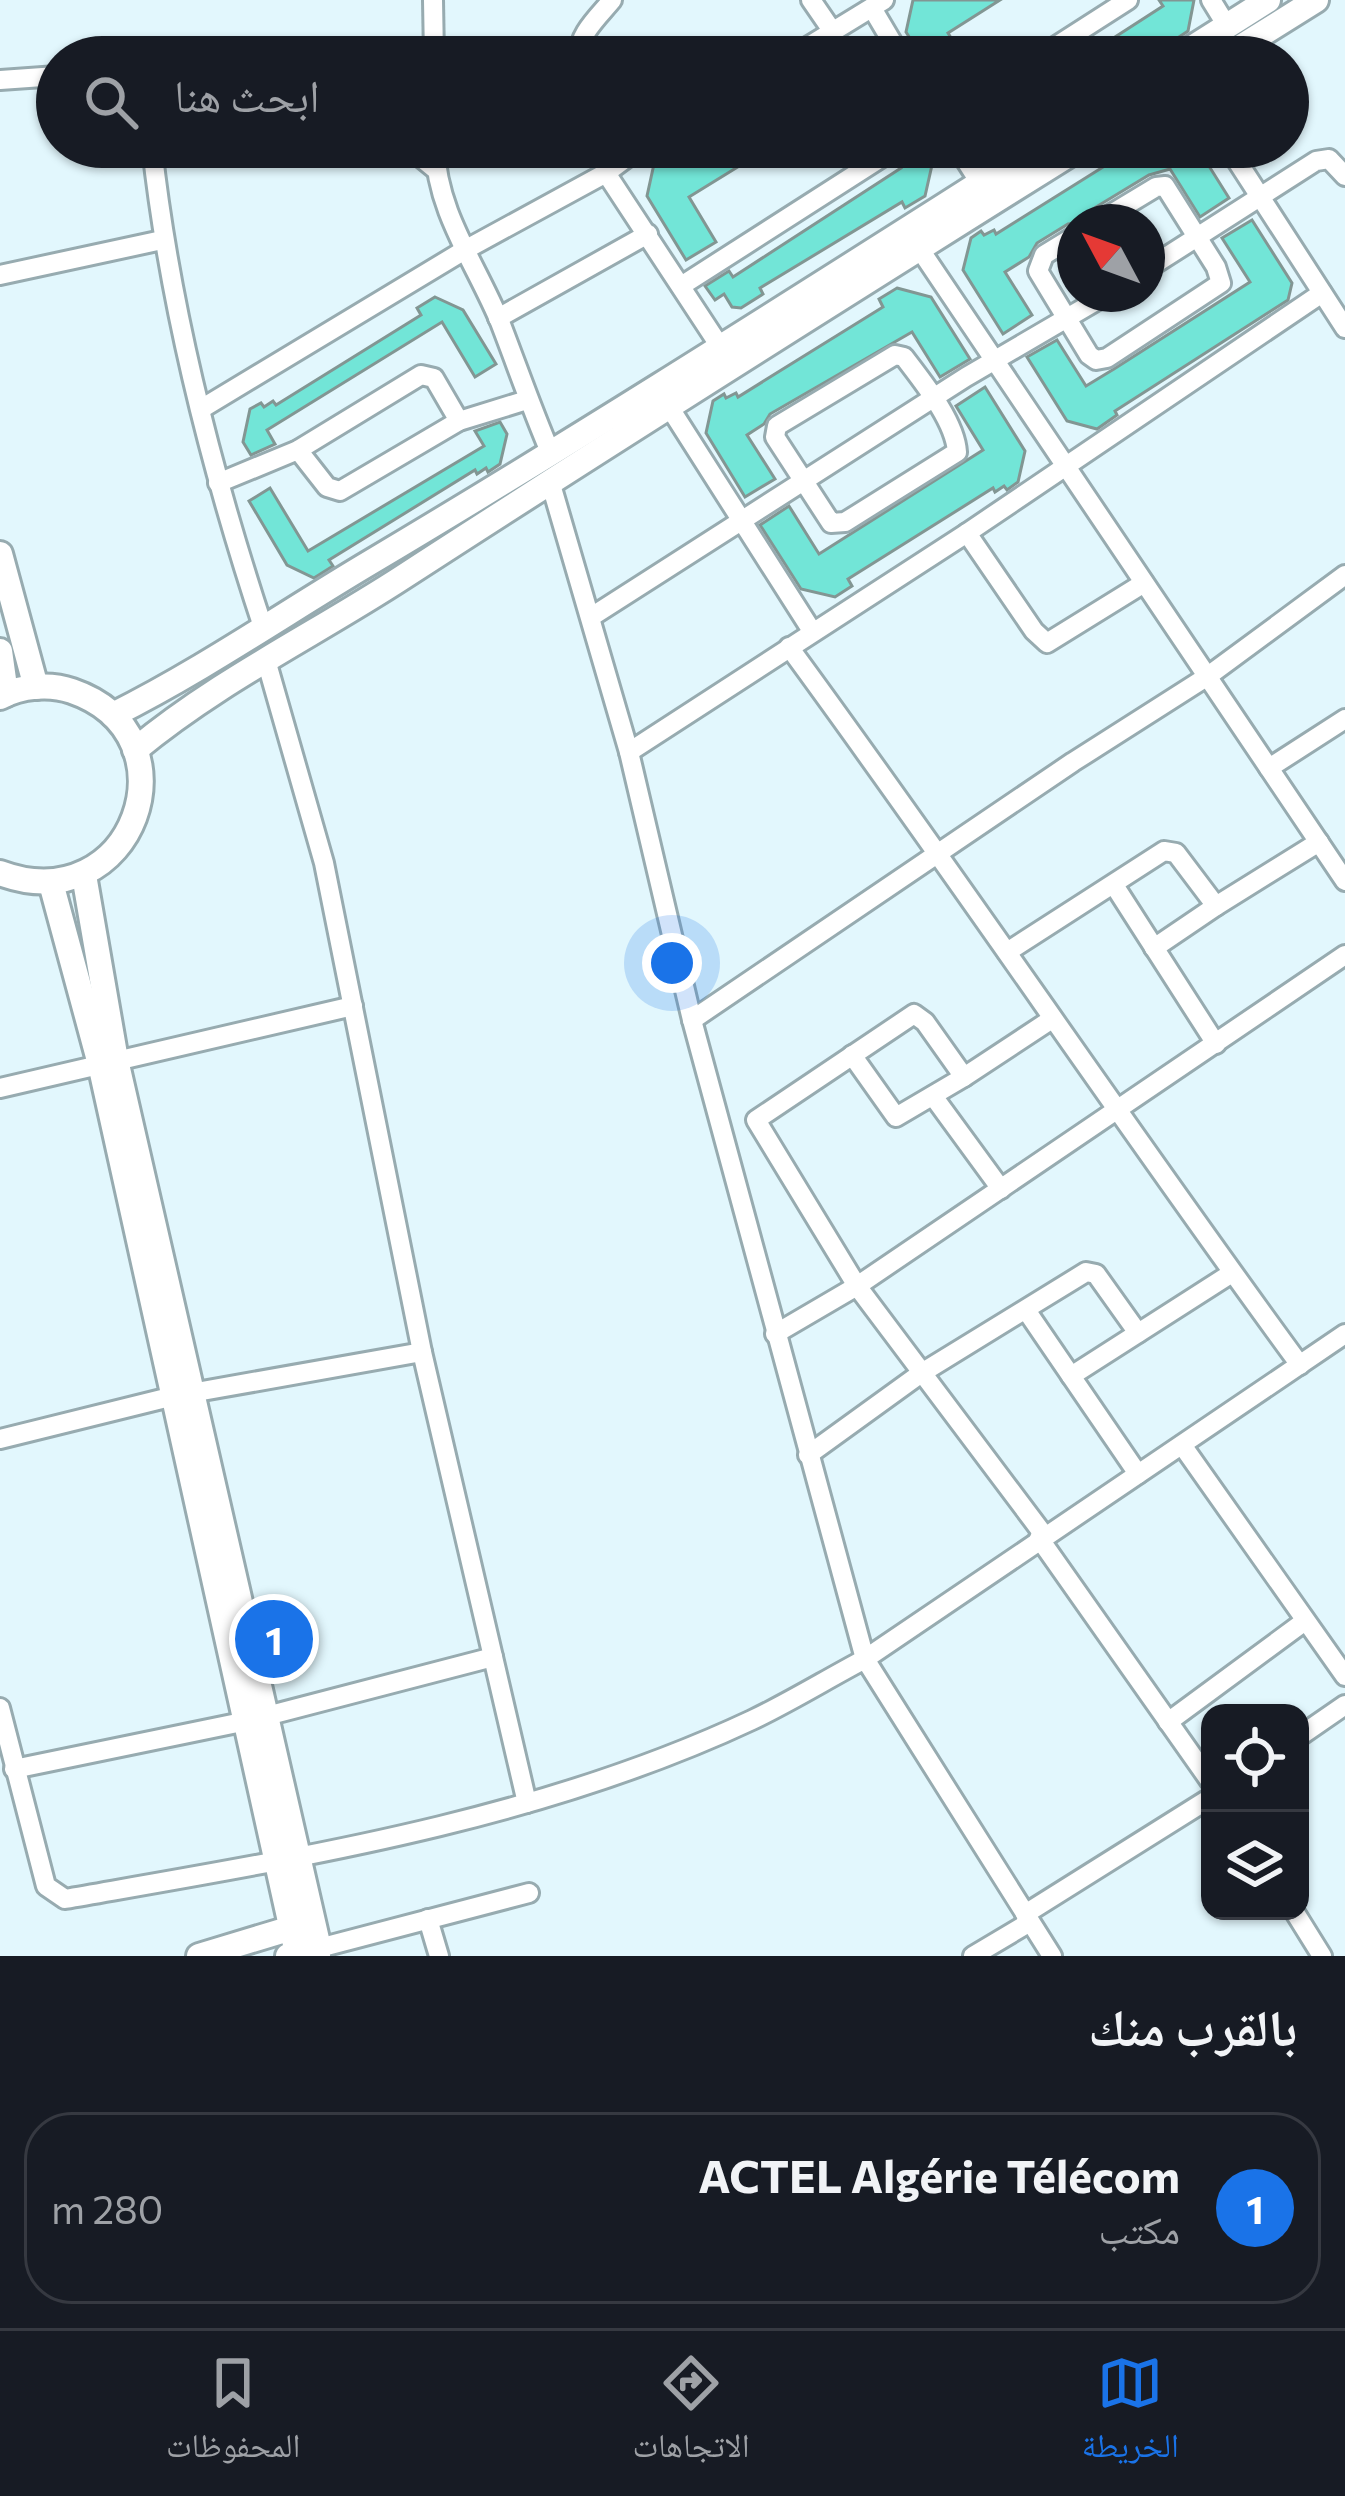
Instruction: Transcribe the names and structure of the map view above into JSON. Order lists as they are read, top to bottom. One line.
{"north":"top left","page":{"search":"ابحث هنا","pins":"1","heading":"بالقرب منك","list":[{"mark":"1","name":"ACTEL Algérie Télécom","note":"مكتب","value":"280 m"}],"nav":["الخريطة","الاتجاهات","المحفوظات"]}}
